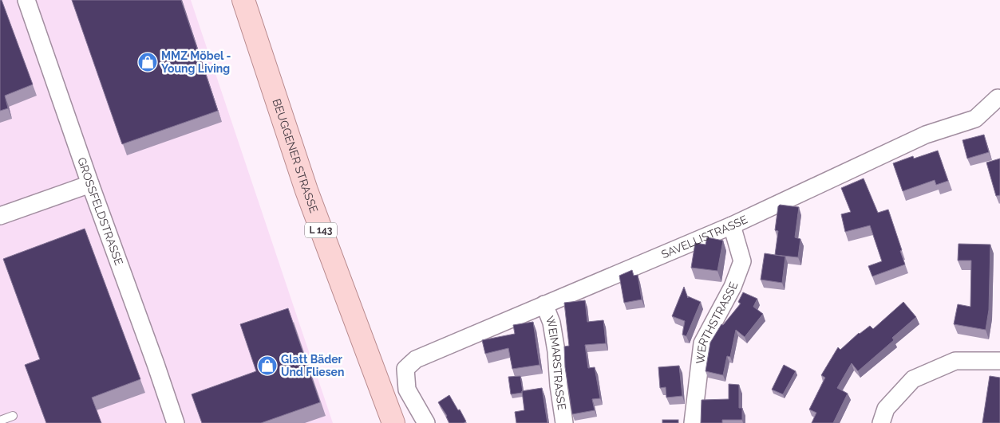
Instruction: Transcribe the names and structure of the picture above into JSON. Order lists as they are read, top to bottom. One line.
{"streets":{"main road":["BEUGGENER STRASSE","L 143"],"street":["GROSSFELDSTRASSE","SAVELLISTRASSE","WERTHSTRASSE","WEIMARSTRASSE"]},"crossings":[["SAVELLISTRASSE","WERTHSTRASSE"],["SAVELLISTRASSE","WEIMARSTRASSE"]],"places":{"shop":["MMZ Möbel - Young Living","Glatt Bäder Und Fliesen"]}}
